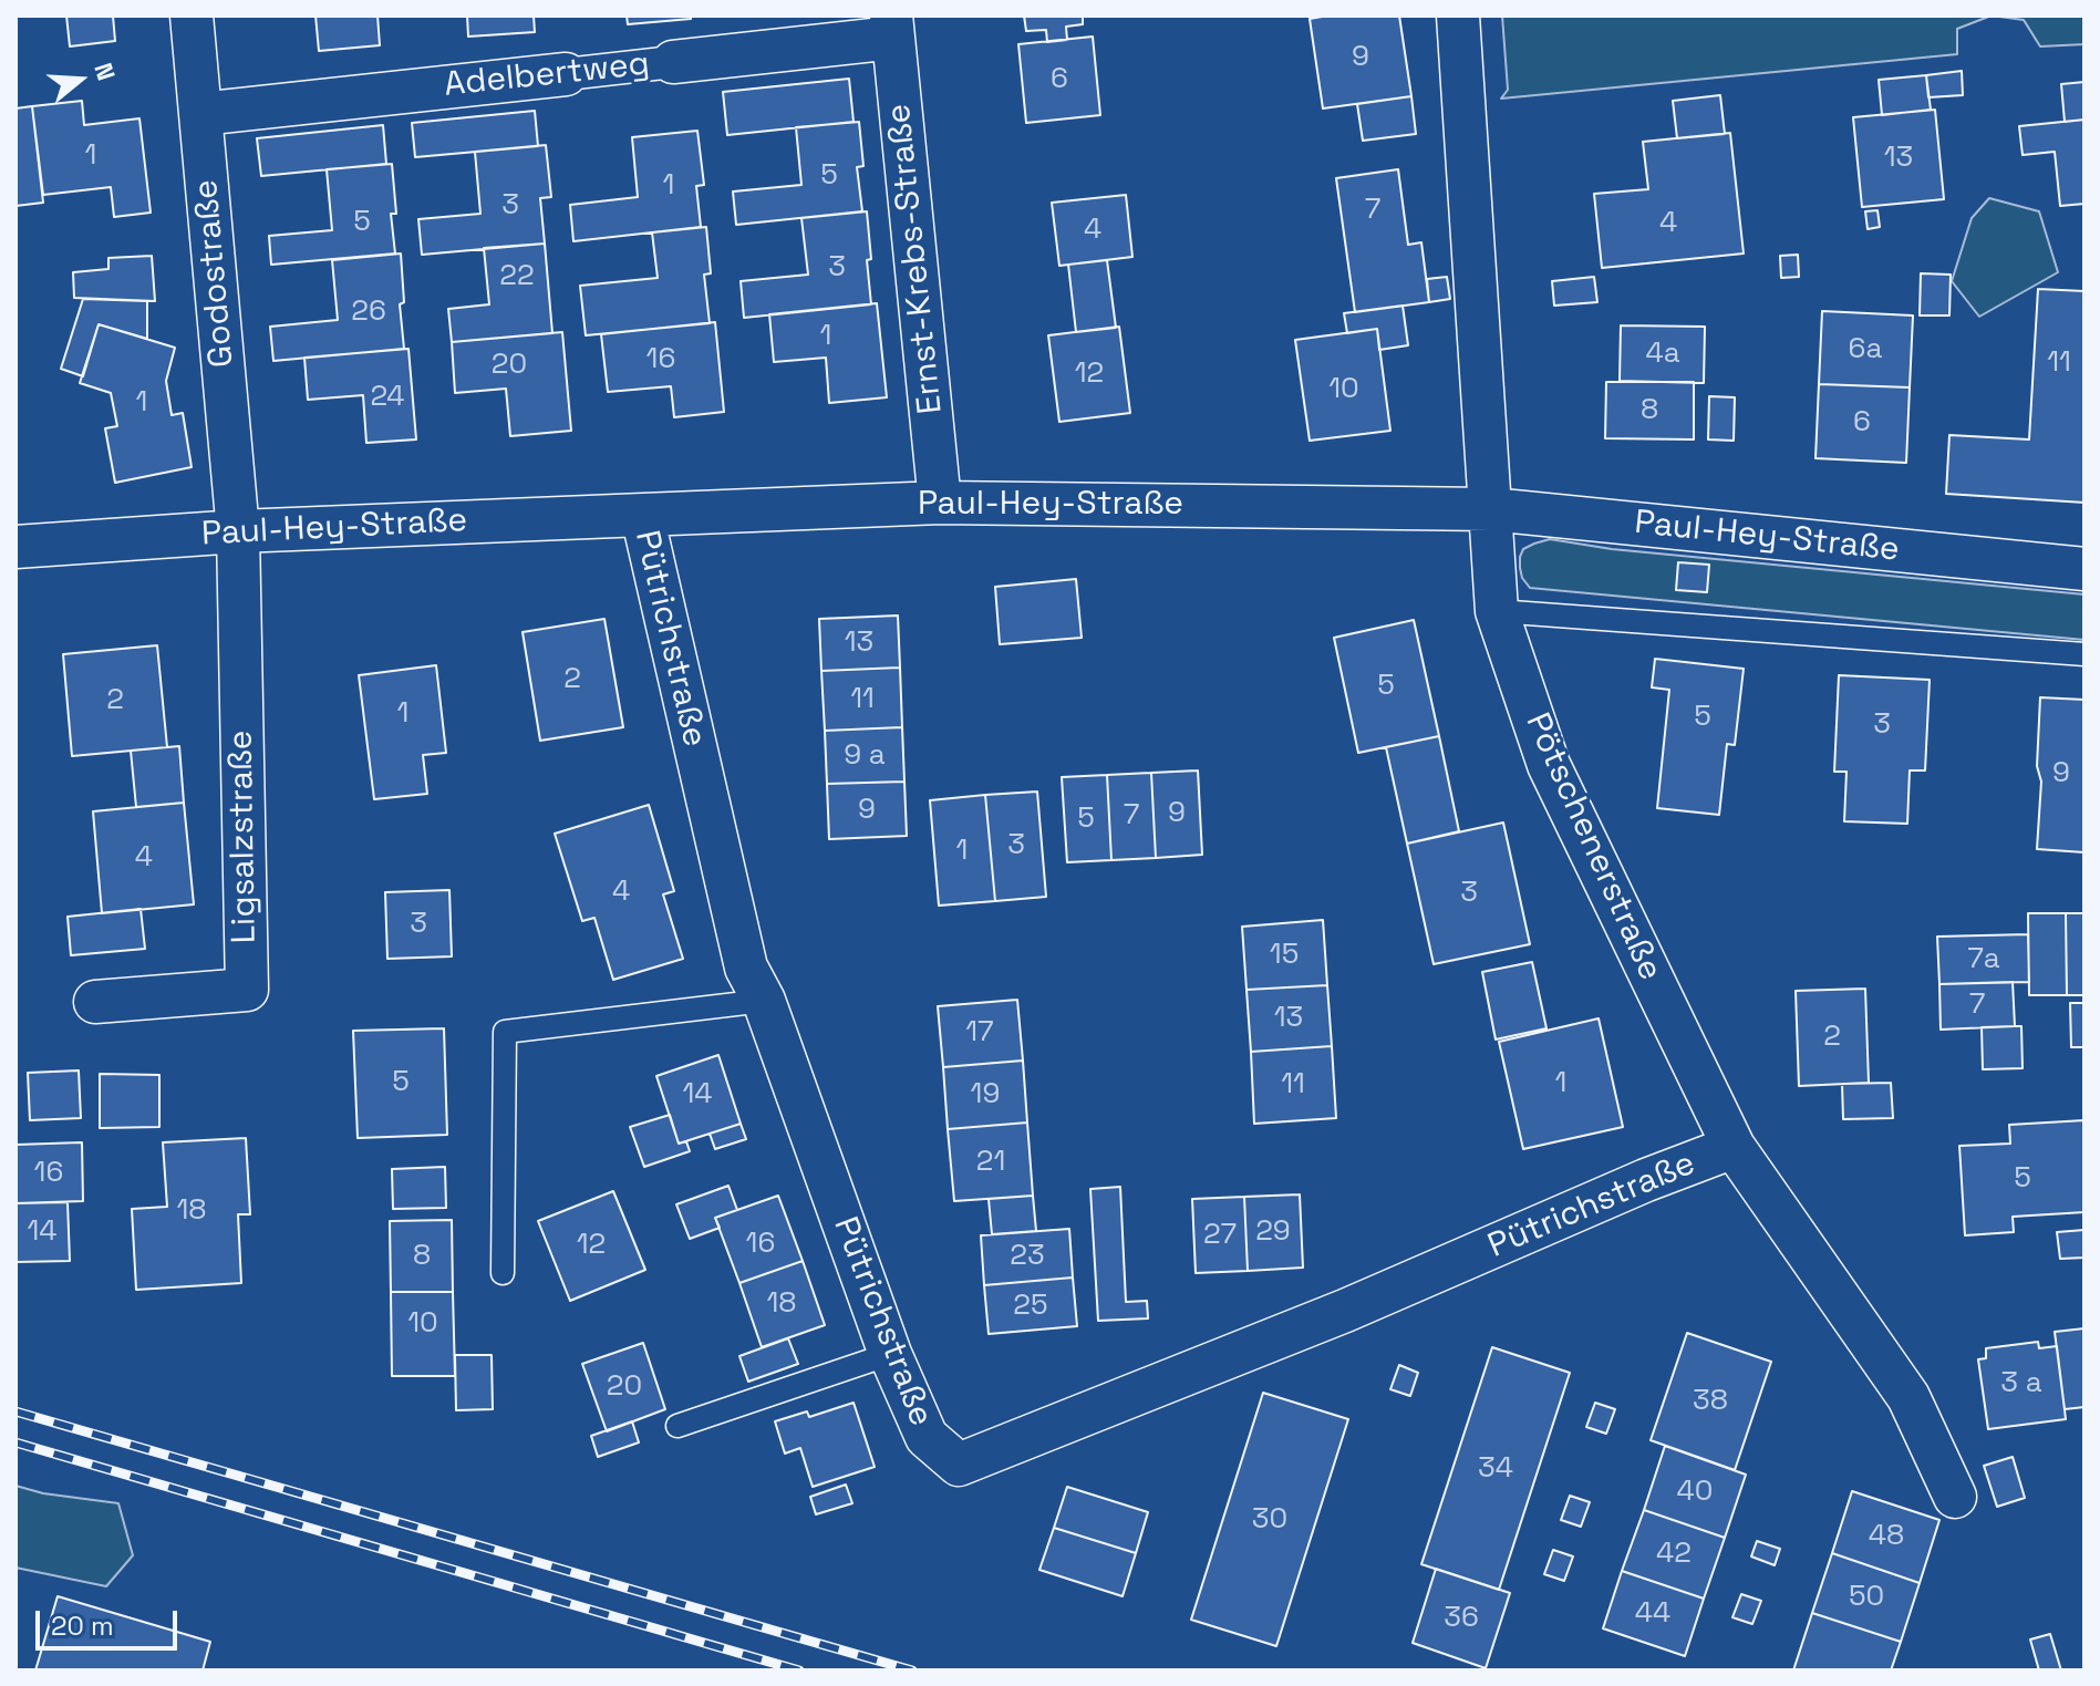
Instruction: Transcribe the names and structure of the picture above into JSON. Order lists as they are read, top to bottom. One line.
{"streets":{"street":["Adelbertweg","Ernst-Krebs-Straße","Godostraße","Paul-Hey-Straße","Pütrichstraße","Ligsalzstraße","Pötschenerstraße"]},"crossings":[["Adelbertweg","Ernst-Krebs-Straße"],["Adelbertweg","Godostraße"],["Ernst-Krebs-Straße","Paul-Hey-Straße"],["Godostraße","Paul-Hey-Straße"],["Godostraße","Ligsalzstraße"],["Paul-Hey-Straße","Pütrichstraße"],["Paul-Hey-Straße","Ligsalzstraße"],["Paul-Hey-Straße","Pötschenerstraße"],["Pütrichstraße","Pötschenerstraße"]],"house_numbers":["9","6","1","13","5","1","3","7","5","4","4","3","22","26","1","6a","4a","16","11","20","12","10","24","1","8","6","13","2","5","11","2","1","5","3","9 a","9","9","9","7","5","3","1","4","4","3","3","15","7a","7","13","17","2","5","1","11","14","19","21","16","5","18","14","29","27","16","12","8","23","18","25","10","3 a","20","38","34","40","30","48","42","50","44","36"],"scale_bar":"20 m","north":"right"}
